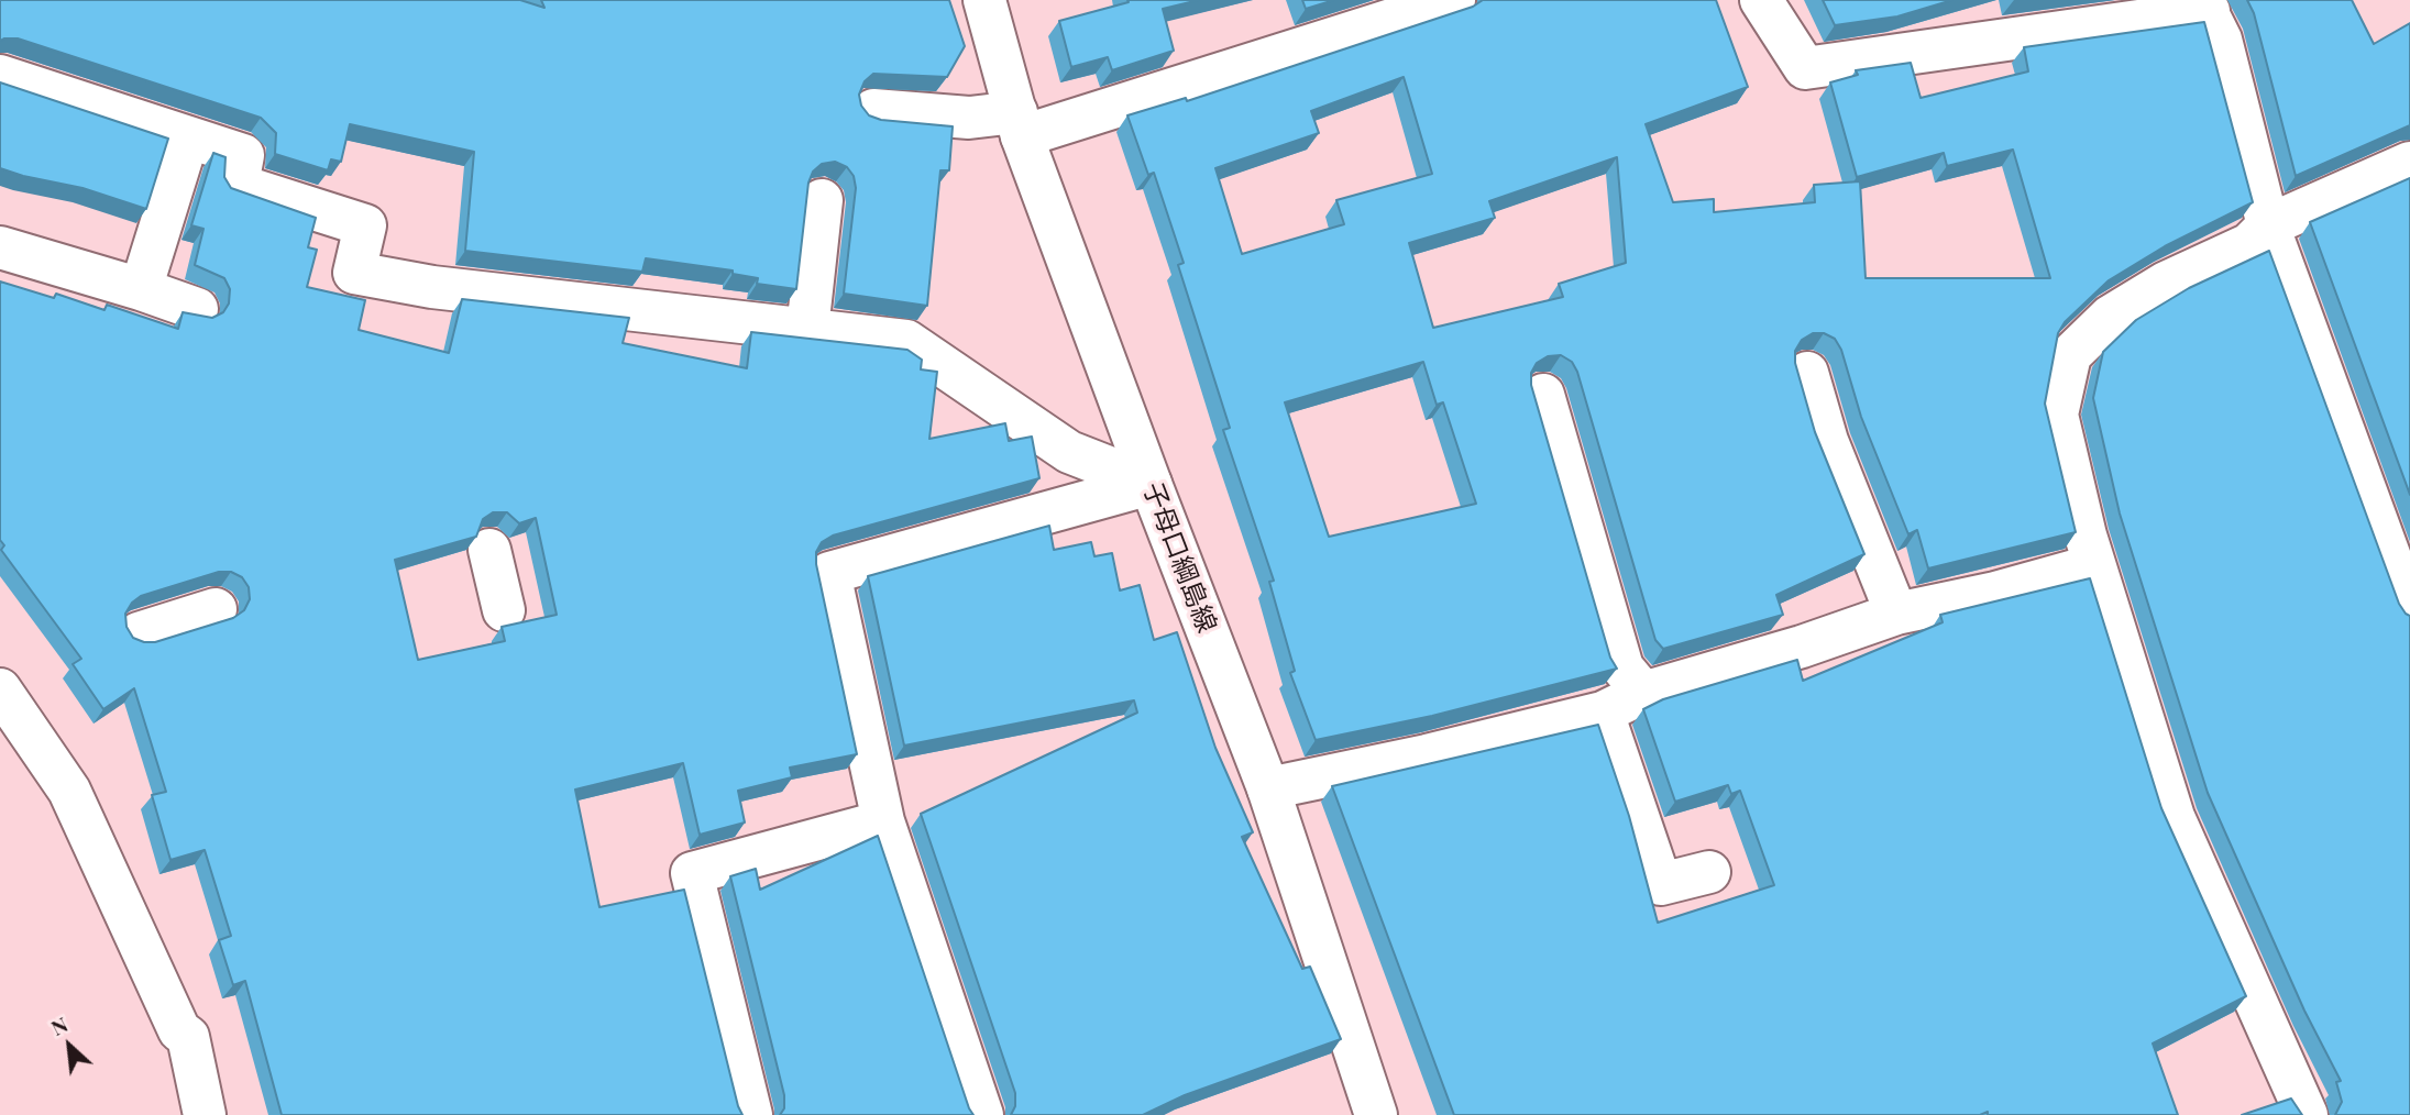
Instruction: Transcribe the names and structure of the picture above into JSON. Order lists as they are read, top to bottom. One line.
{"streets":{"street":["子母口綱島線"]},"north":"top left"}
